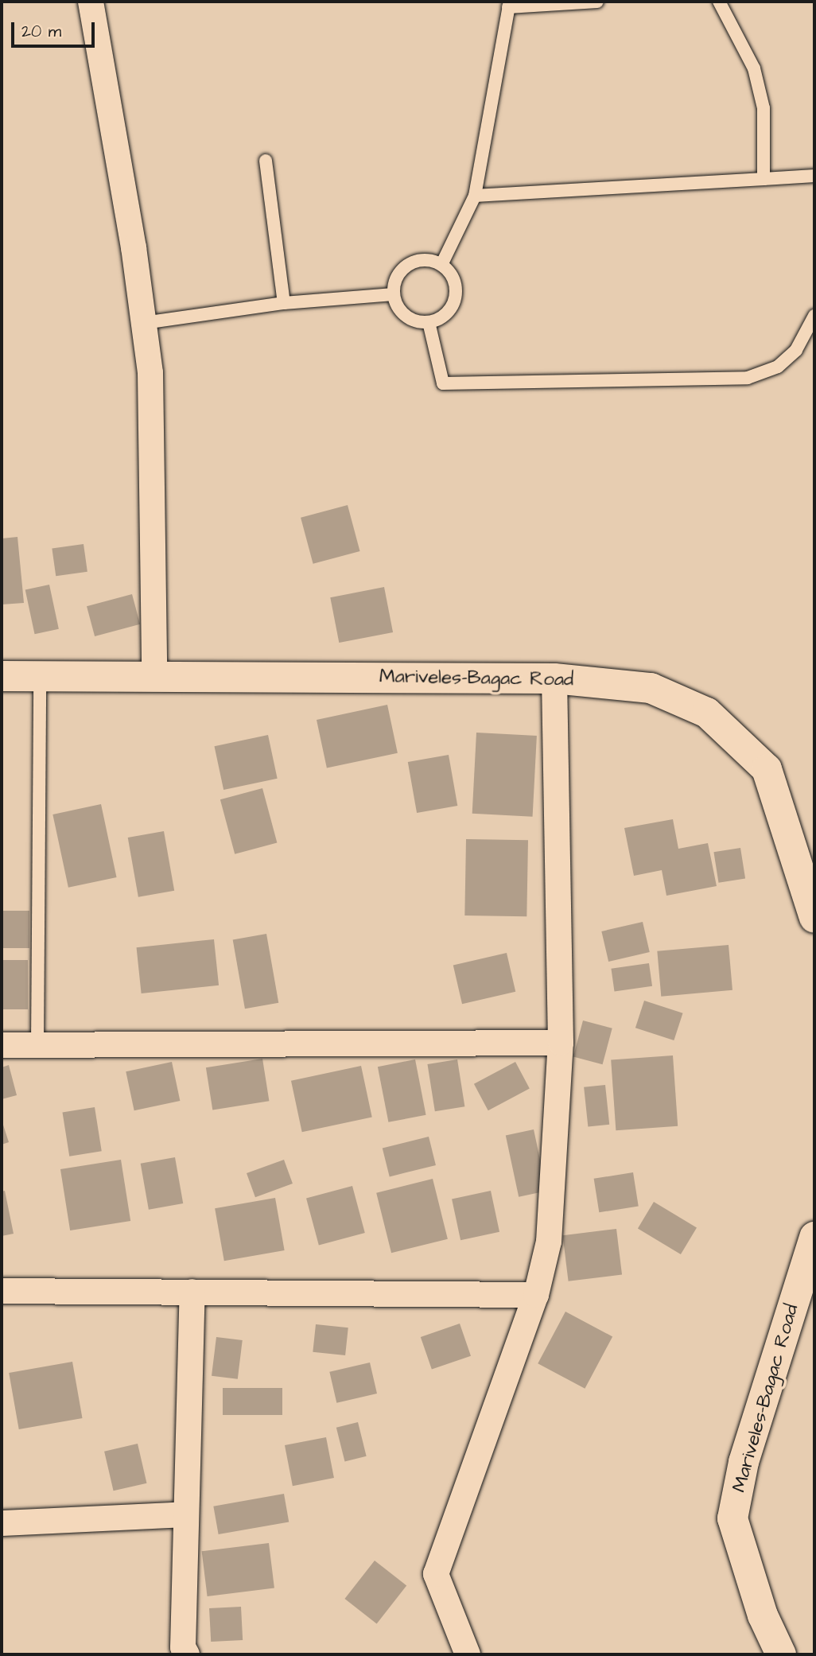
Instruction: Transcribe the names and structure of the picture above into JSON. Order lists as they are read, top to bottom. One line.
{"streets":{"main road":["Mariveles-Bagac Road"]},"scale_bar":"20 m"}
